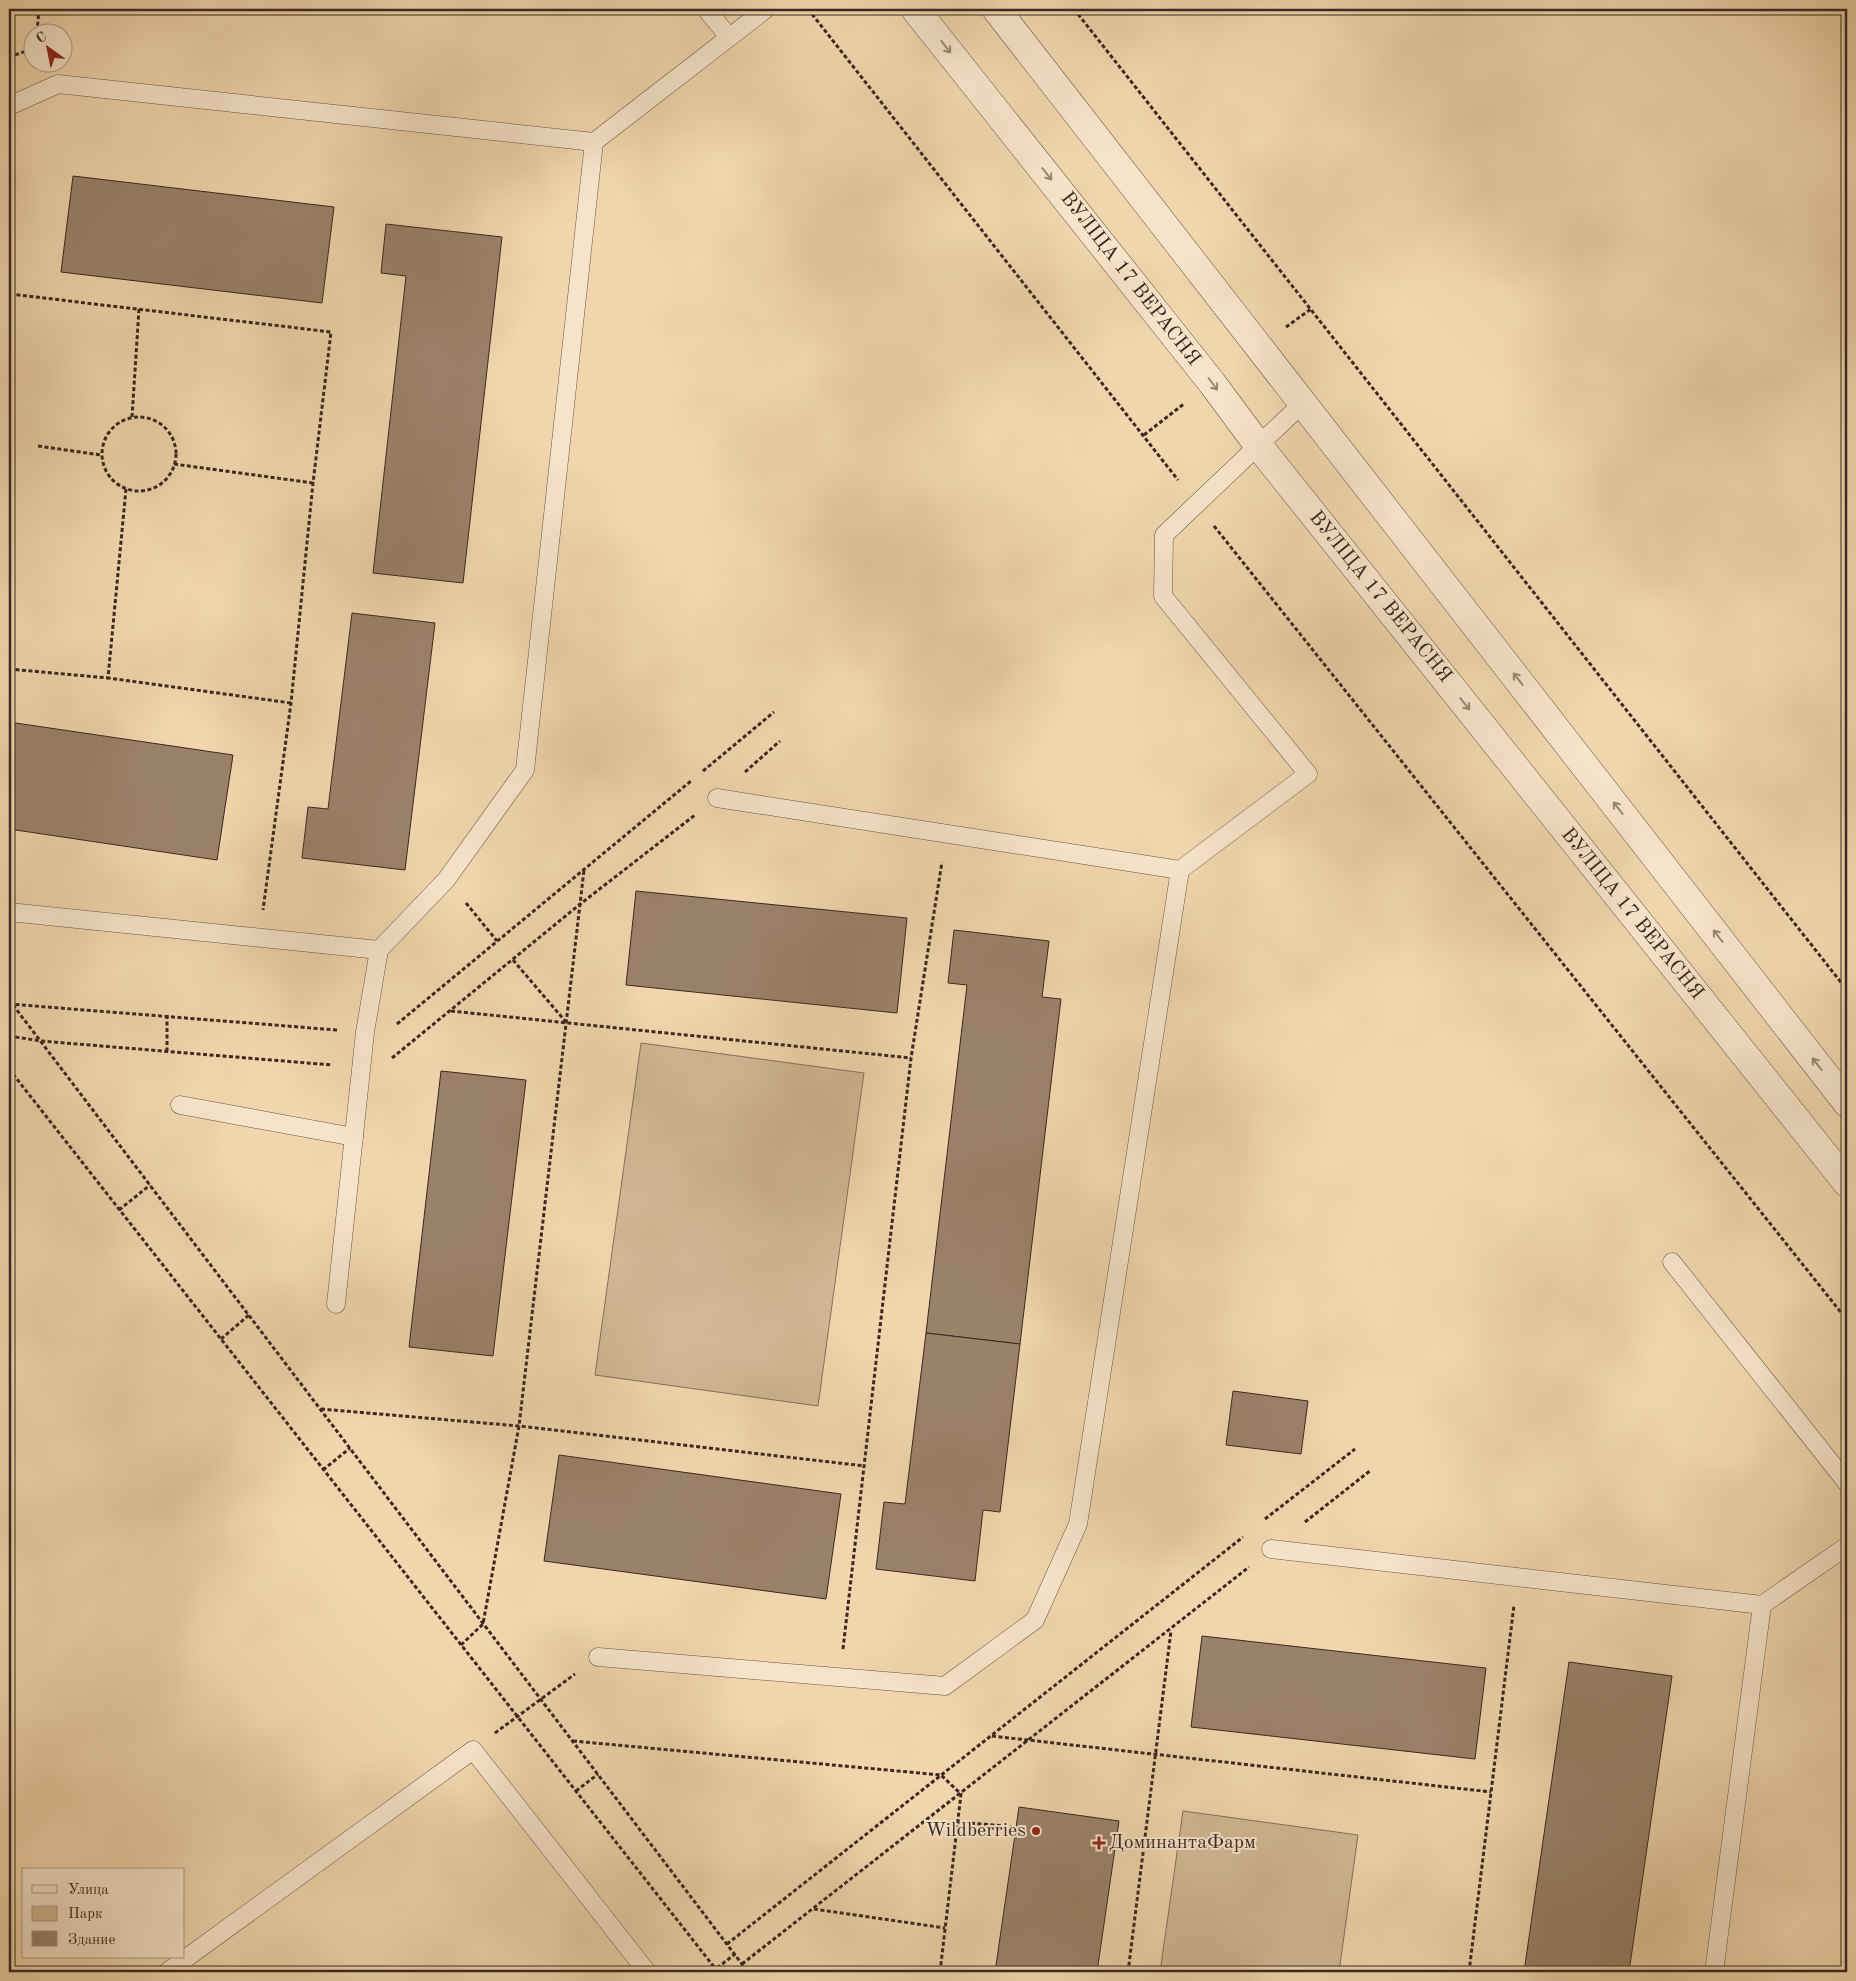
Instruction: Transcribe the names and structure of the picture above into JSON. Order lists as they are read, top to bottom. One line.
{"streets":{"street":["ВУЛІЦА 17 ВЕРАСНЯ"]},"places":{"other":["Wildberries"],"health":["ДоминантаФарм"]},"legend":["Улица","Парк","Здание"],"north":"top left"}
